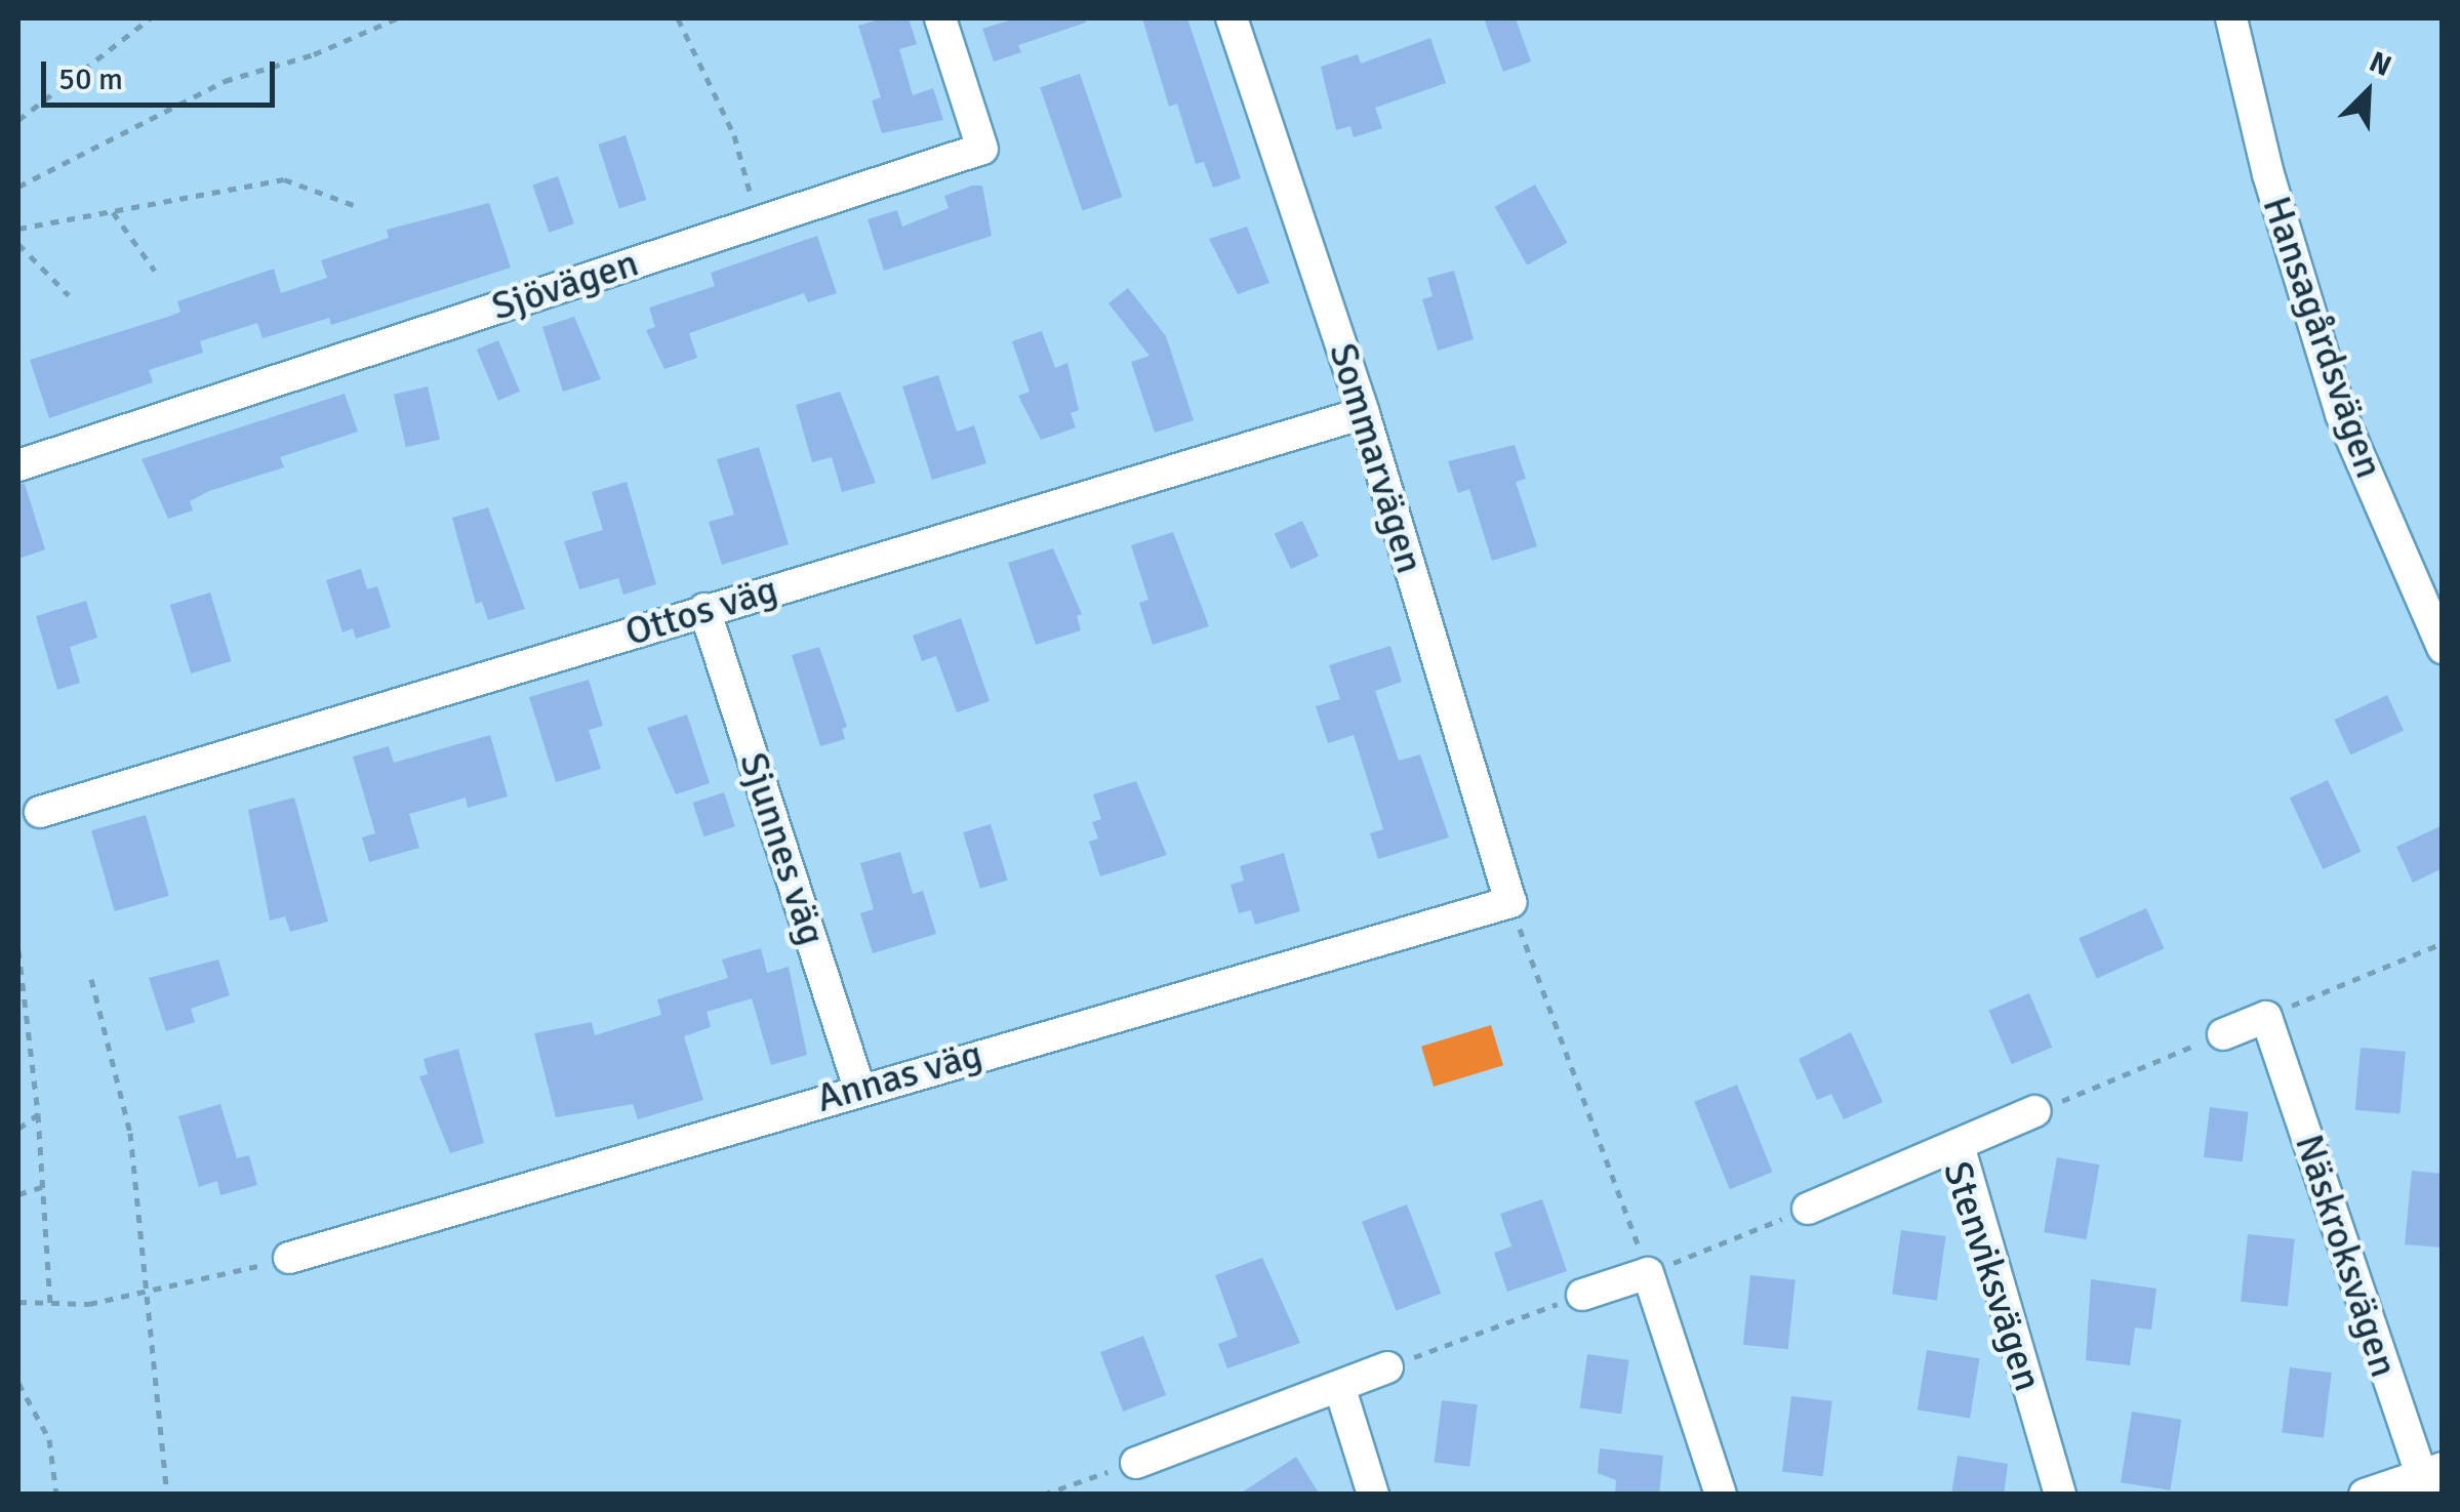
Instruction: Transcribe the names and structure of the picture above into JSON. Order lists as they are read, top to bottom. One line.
{"streets":{"street":["Sjövägen","Hansagårdsvägen","Sommarvägen","Ottos väg","Sjunnes väg","Annas väg","Näskroksvägen","Stenviksvägen"]},"crossings":[["Sommarvägen","Ottos väg"],["Sommarvägen","Annas väg"],["Ottos väg","Sjunnes väg"],["Sjunnes väg","Annas väg"]],"scale_bar":"50 m","north":"top right"}
